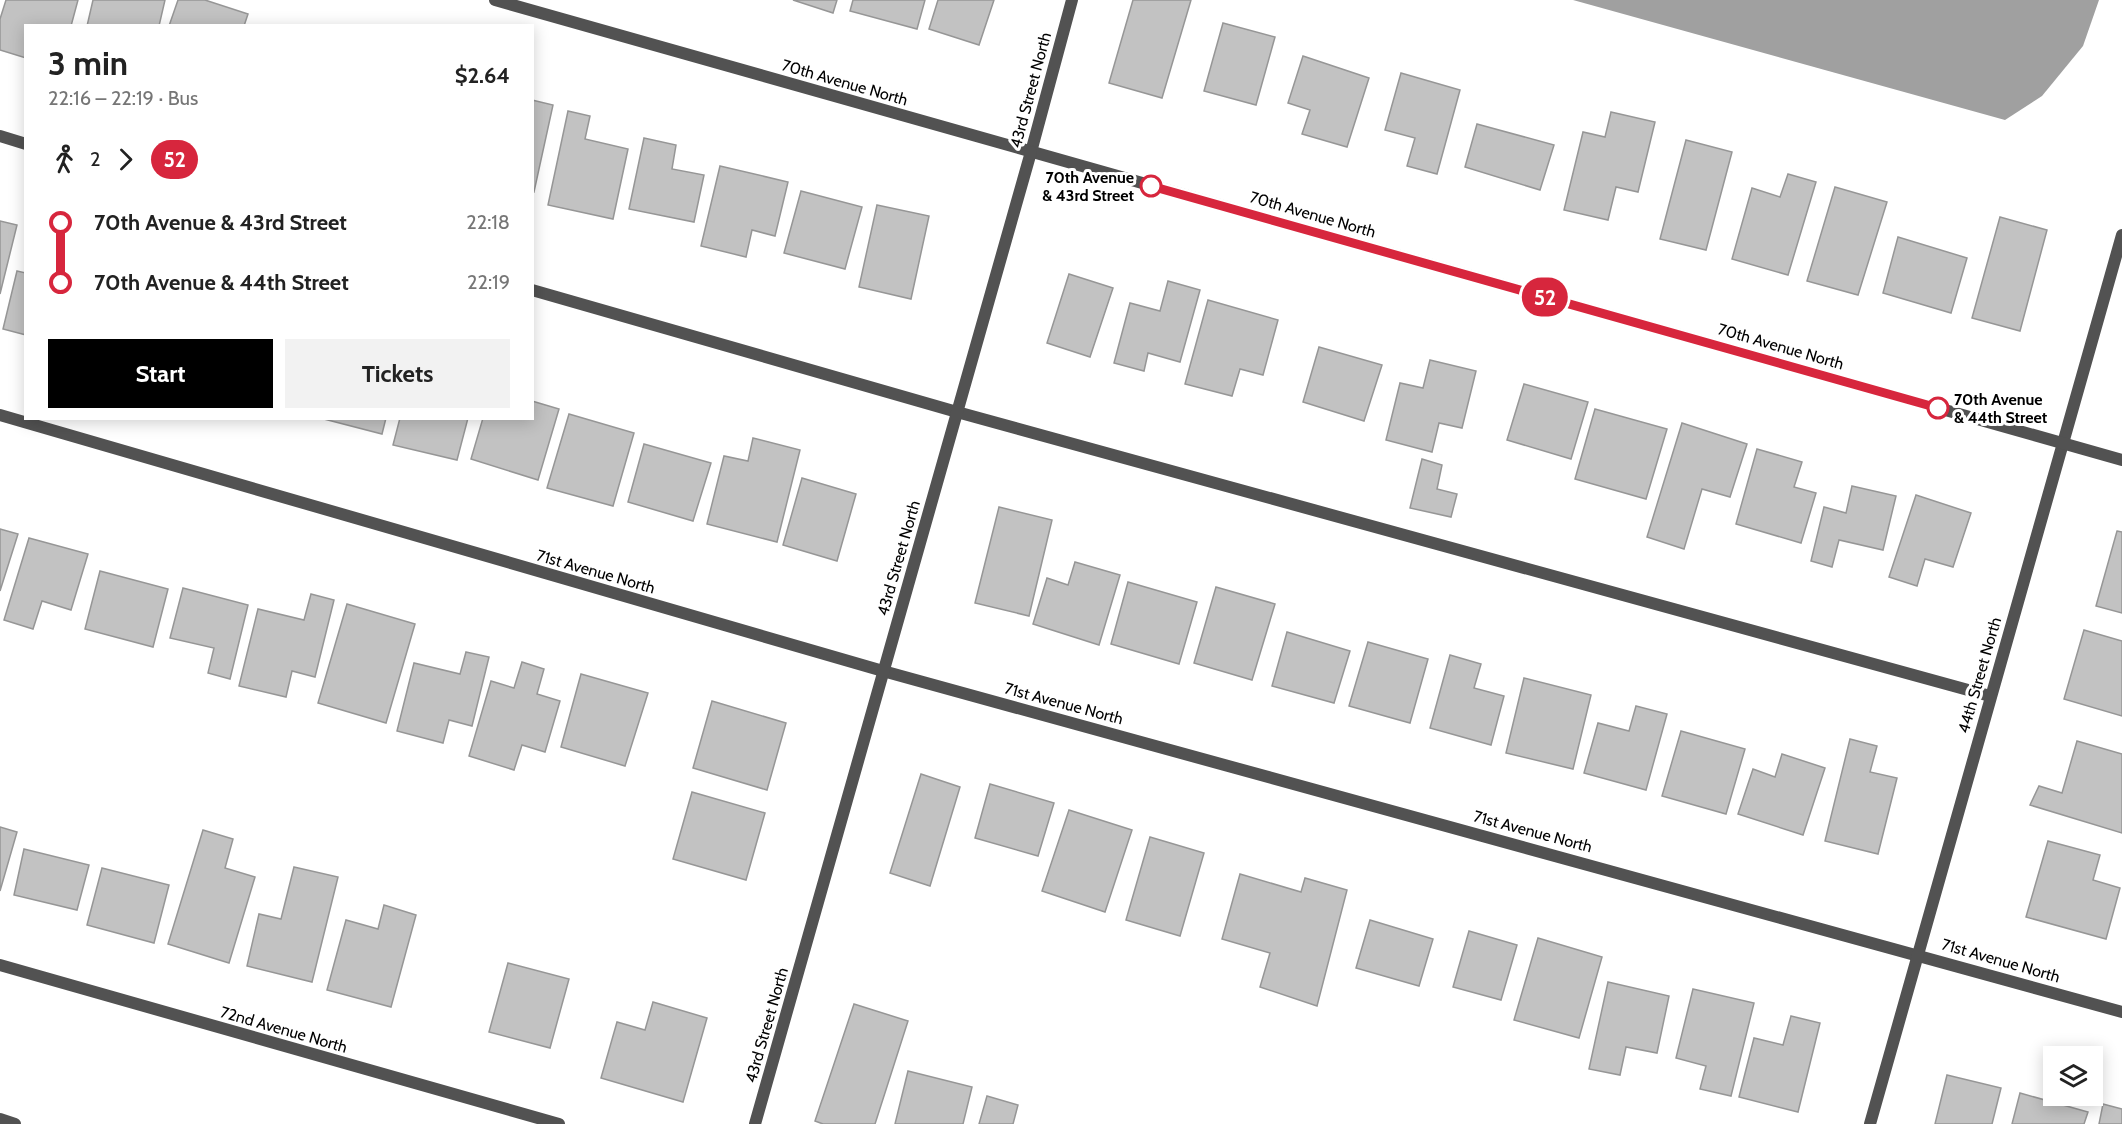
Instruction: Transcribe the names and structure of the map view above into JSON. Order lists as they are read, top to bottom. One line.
{"streets":{"street":["70th Avenue North","43rd Street North","71st Avenue North","44th Street North","72nd Avenue North"]},"crossings":[["70th Avenue North","43rd Street North"],["70th Avenue North","44th Street North"],["43rd Street North","71st Avenue North"],["71st Avenue North","44th Street North"]],"places":["70th Avenue & 43rd Street","70th Avenue & 44th Street"],"lines":["bus line 52"],"page":{"on_map":"52","heading":["3 min","22:16 – 22:19 · Bus","$2.64"],"legs":["2","52"],"list":[{"name":"70th Avenue & 43rd Street","value":"22:18"},{"name":"70th Avenue & 44th Street","value":"22:19"}],"buttons":["Start","Tickets"]}}
